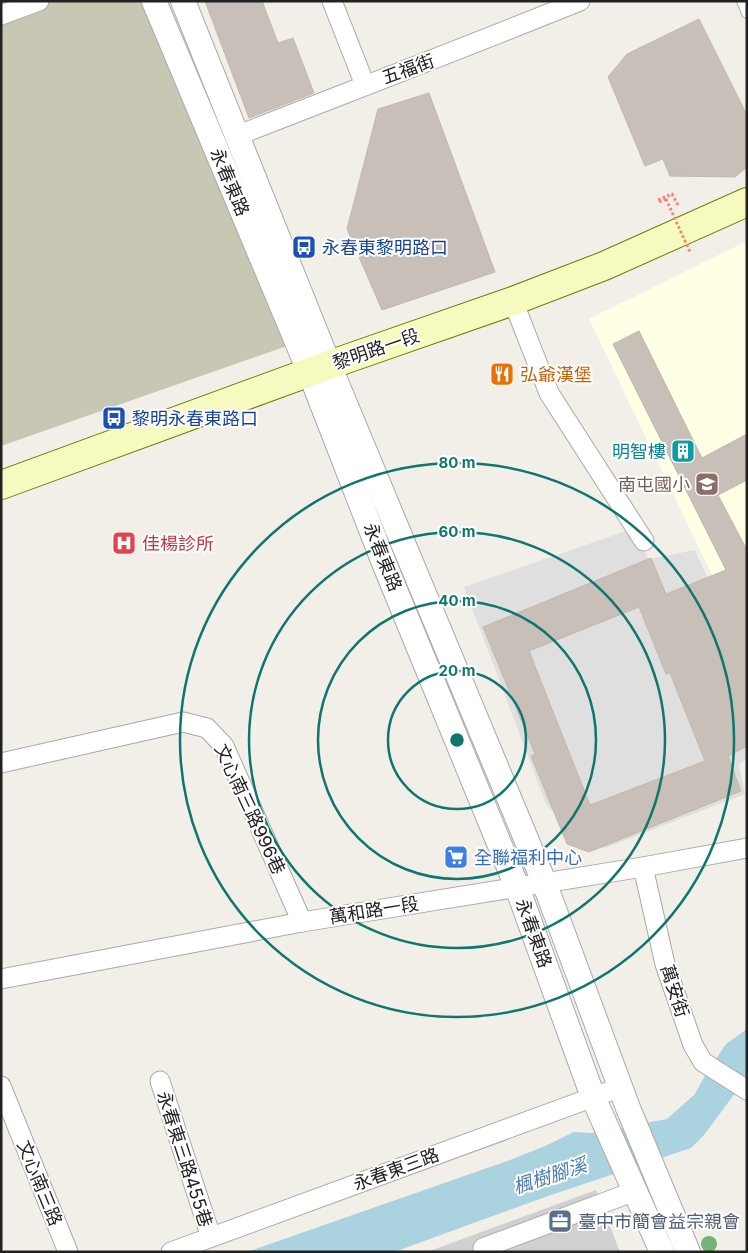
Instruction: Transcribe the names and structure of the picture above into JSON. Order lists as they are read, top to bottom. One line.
{"streets":{"main road":["黎明路一段"],"street":["五福街","永春東路","文心南三路996巷","萬和路一段","萬安街","永春東三路455巷","永春東三路","文心南三路"]},"crossings":[["五福街","永春東路"],["永春東路","黎明路一段"],["永春東路","萬和路一段"],["永春東路","永春東三路"],["文心南三路996巷","萬和路一段"],["萬和路一段","萬安街"],["永春東三路455巷","永春東三路"]],"water":["楓樹腳溪"],"places":{"bus stop":["永春東黎明路口","黎明永春東路口"],"restaurant":["弘爺漢堡"],"building":["明智樓"],"school or university":["南屯國小"],"hospital":["佳楊診所"],"supermarket":["全聯福利中心"],"office":["臺中市簡會益宗親會"]},"rings":["80 m","60 m","40 m","20 m"]}
